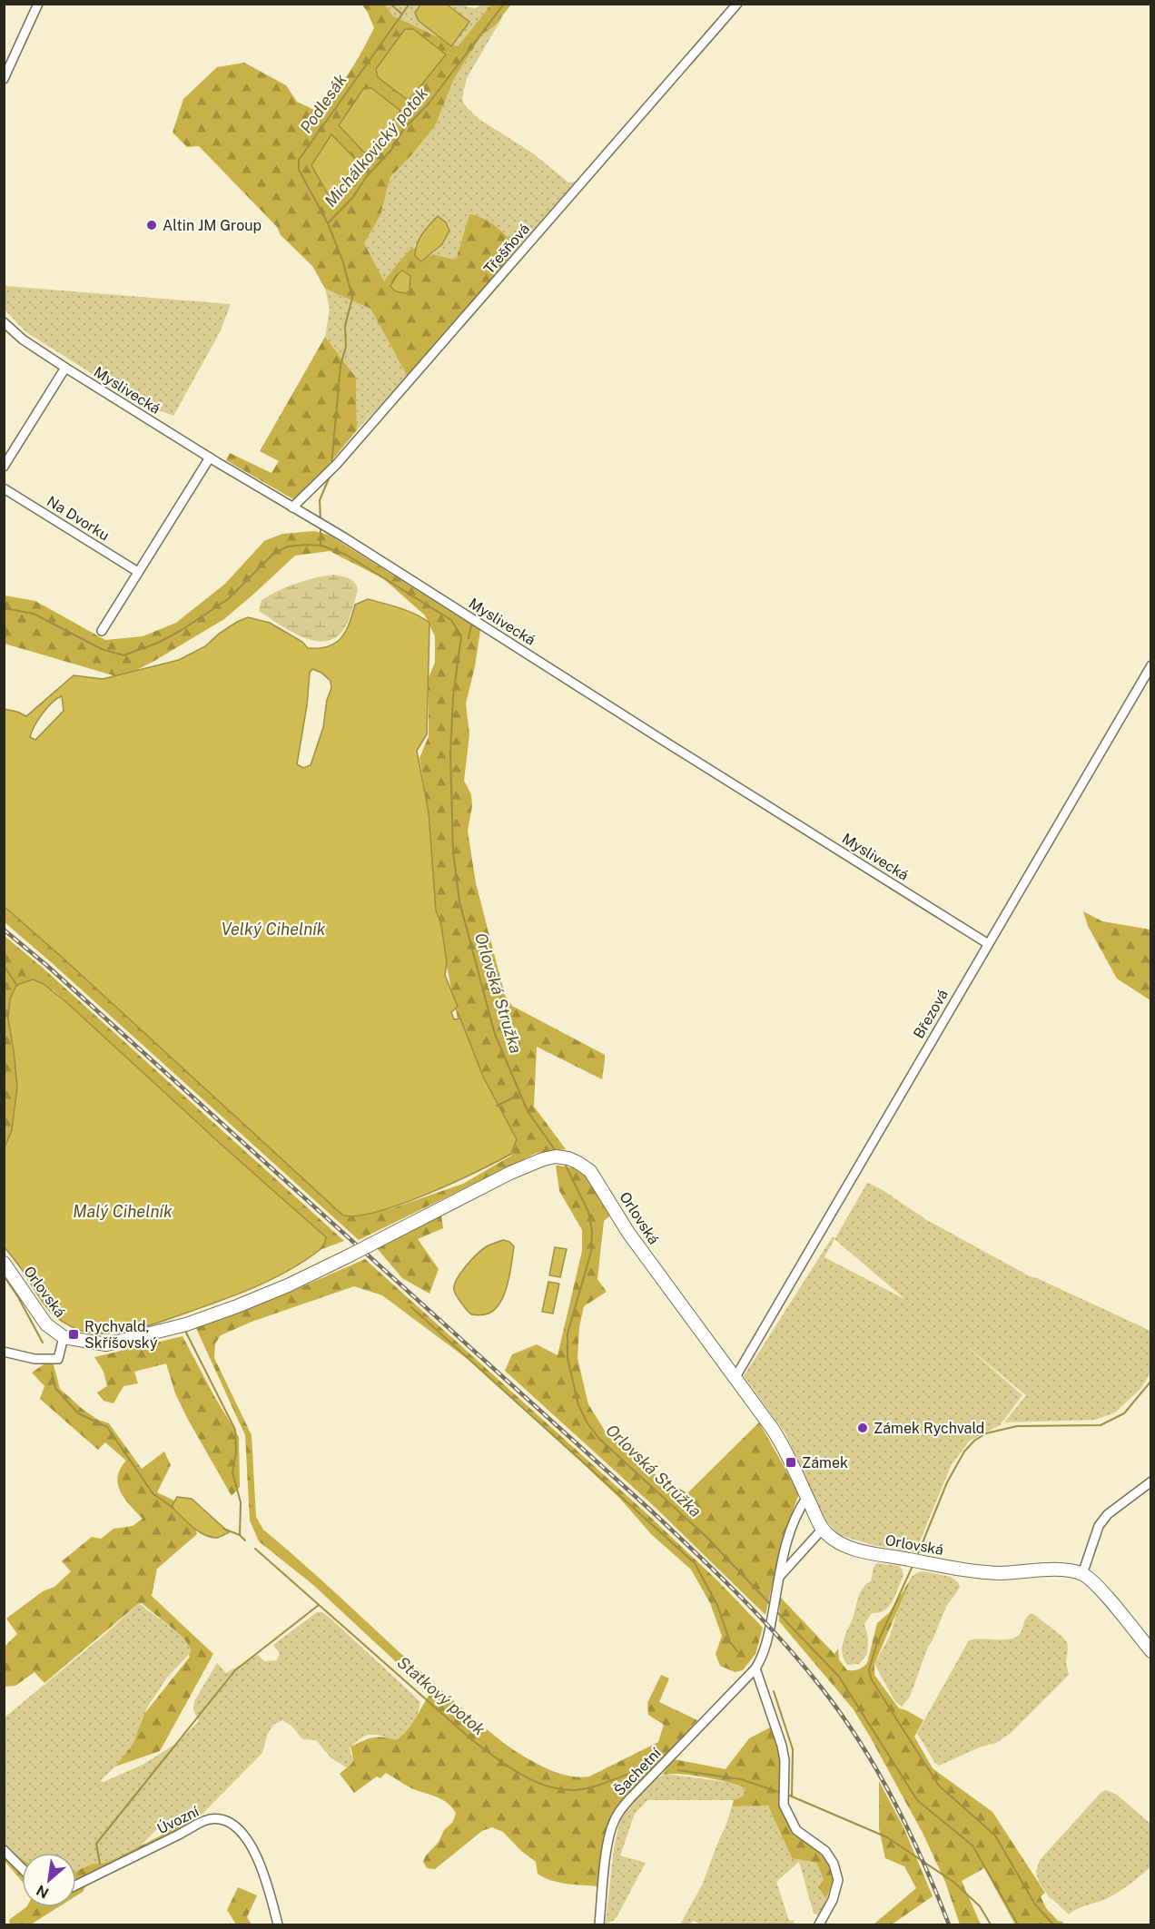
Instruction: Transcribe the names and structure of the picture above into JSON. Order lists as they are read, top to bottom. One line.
{"streets":{"main road":["Orlovská"],"street":["Třešňová","Myslivecká","Na Dvorku","Březová","Šachetní","Úvozní"]},"crossings":[["Třešňová","Myslivecká"],["Myslivecká","Březová"],["Březová","Orlovská"],["Orlovská","Šachetní"]],"water":["Podlesák","Michálkovický potok","Velký Cihelník","Orlovská Stružka","Malý Cihelník","Statkový potok"],"places":{"other":["Altin JM Group","Zámek Rychvald"],"transit":["Rychvald, Skříšovský","Zámek"]},"north":"bottom left"}
